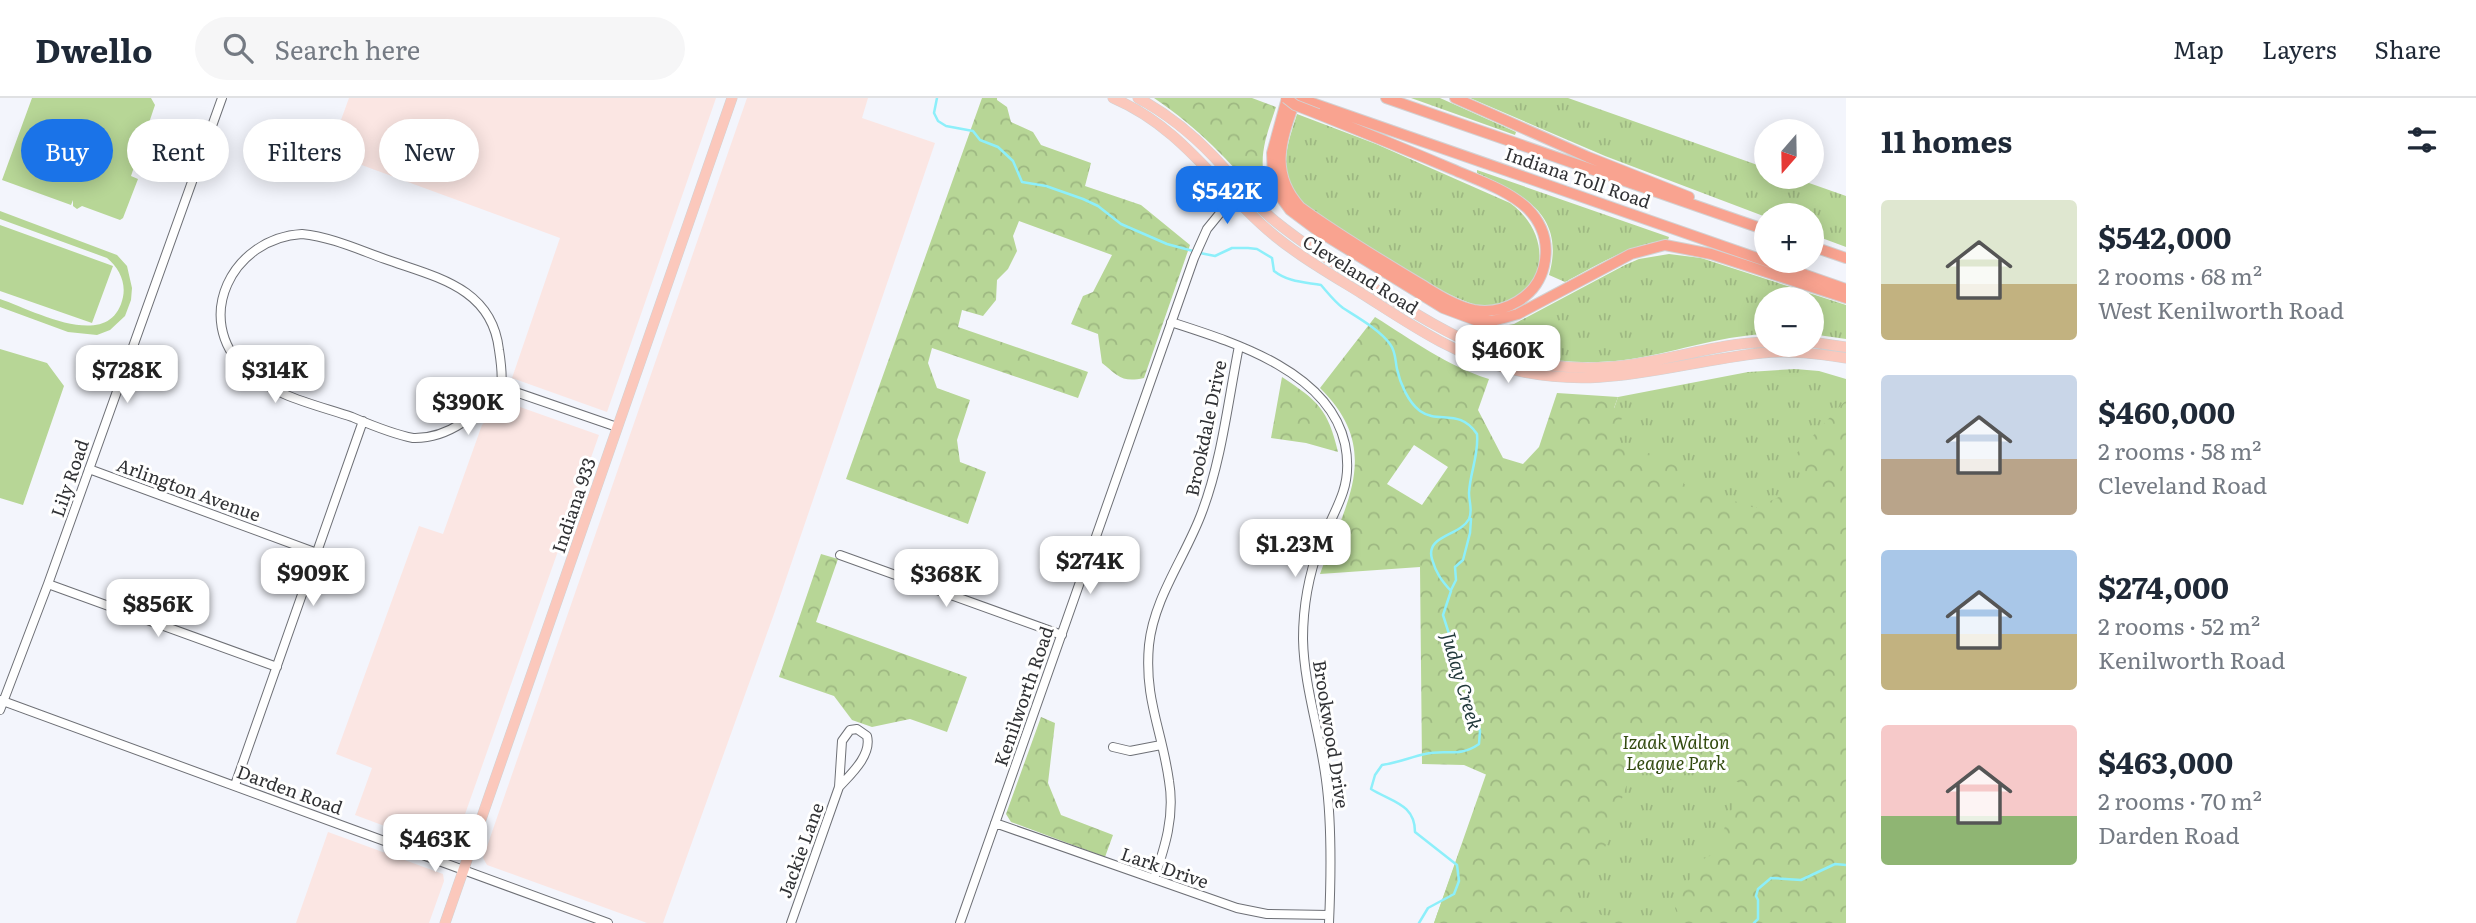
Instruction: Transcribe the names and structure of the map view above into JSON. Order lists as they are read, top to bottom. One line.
{"streets":{"highway":["Indiana Toll Road"],"main road":["Cleveland Road","Indiana 933"],"street":["Brookdale Drive","Lily Road","Arlington Avenue","Kenilworth Road","Brookwood Drive","Darden Road","Jackie Lane","Lark Drive"]},"crossings":[["Cleveland Road","Kenilworth Road"],["Brookdale Drive","Brookwood Drive"],["Brookdale Drive","Lark Drive"],["Lily Road","Arlington Avenue"],["Lily Road","Darden Road"],["Indiana 933","Darden Road"],["Kenilworth Road","Brookwood Drive"],["Kenilworth Road","Lark Drive"],["Brookwood Drive","Lark Drive"]],"water":["Juday Creek"],"parks":["Izaak Walton League Park"],"north":"bottom","page":{"header":"Dwello","search":"Search here","nav":["Map","Layers","Share"],"heading":"11 homes","map_buttons":["+","−"],"chip":["Buy","Rent","Filters","New"],"price":["$542K","$460K","$728K","$314K","$390K","$1.23M","$274K","$909K","$368K","$856K","$463K"],"list":[{"name":"$542,000","note":"2 rooms · 68 m² · West Kenilworth Road"},{"name":"$460,000","note":"2 rooms · 58 m² · Cleveland Road"},{"name":"$274,000","note":"2 rooms · 52 m² · Kenilworth Road"},{"name":"$463,000","note":"2 rooms · 70 m² · Darden Road"}]}}
